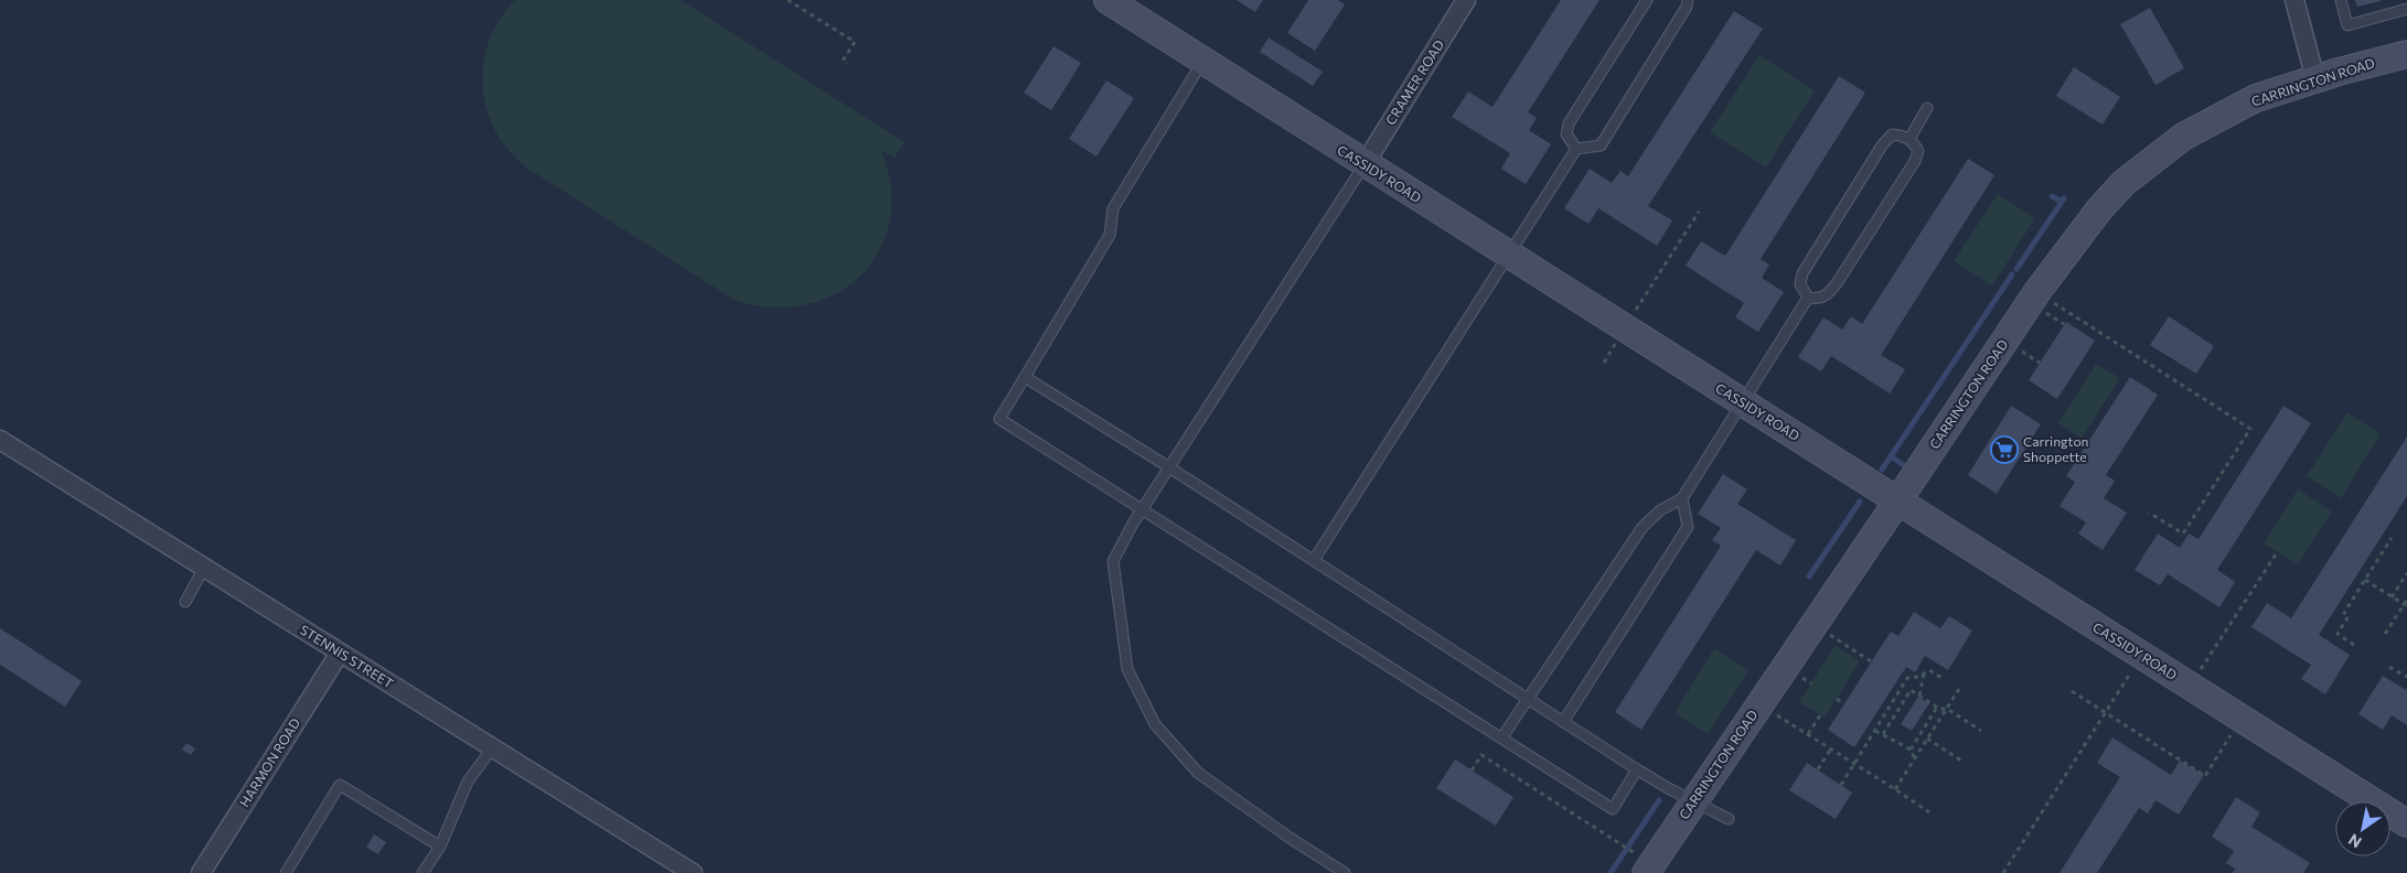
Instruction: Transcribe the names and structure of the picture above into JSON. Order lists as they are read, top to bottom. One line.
{"streets":{"street":["CRAMER ROAD","CARRINGTON ROAD","CASSIDY ROAD","STENNIS STREET","HARMON ROAD"]},"crossings":[["CRAMER ROAD","CASSIDY ROAD"],["CARRINGTON ROAD","CASSIDY ROAD"],["STENNIS STREET","HARMON ROAD"]],"places":{"supermarket":["Carrington Shoppette"]},"north":"bottom left"}
